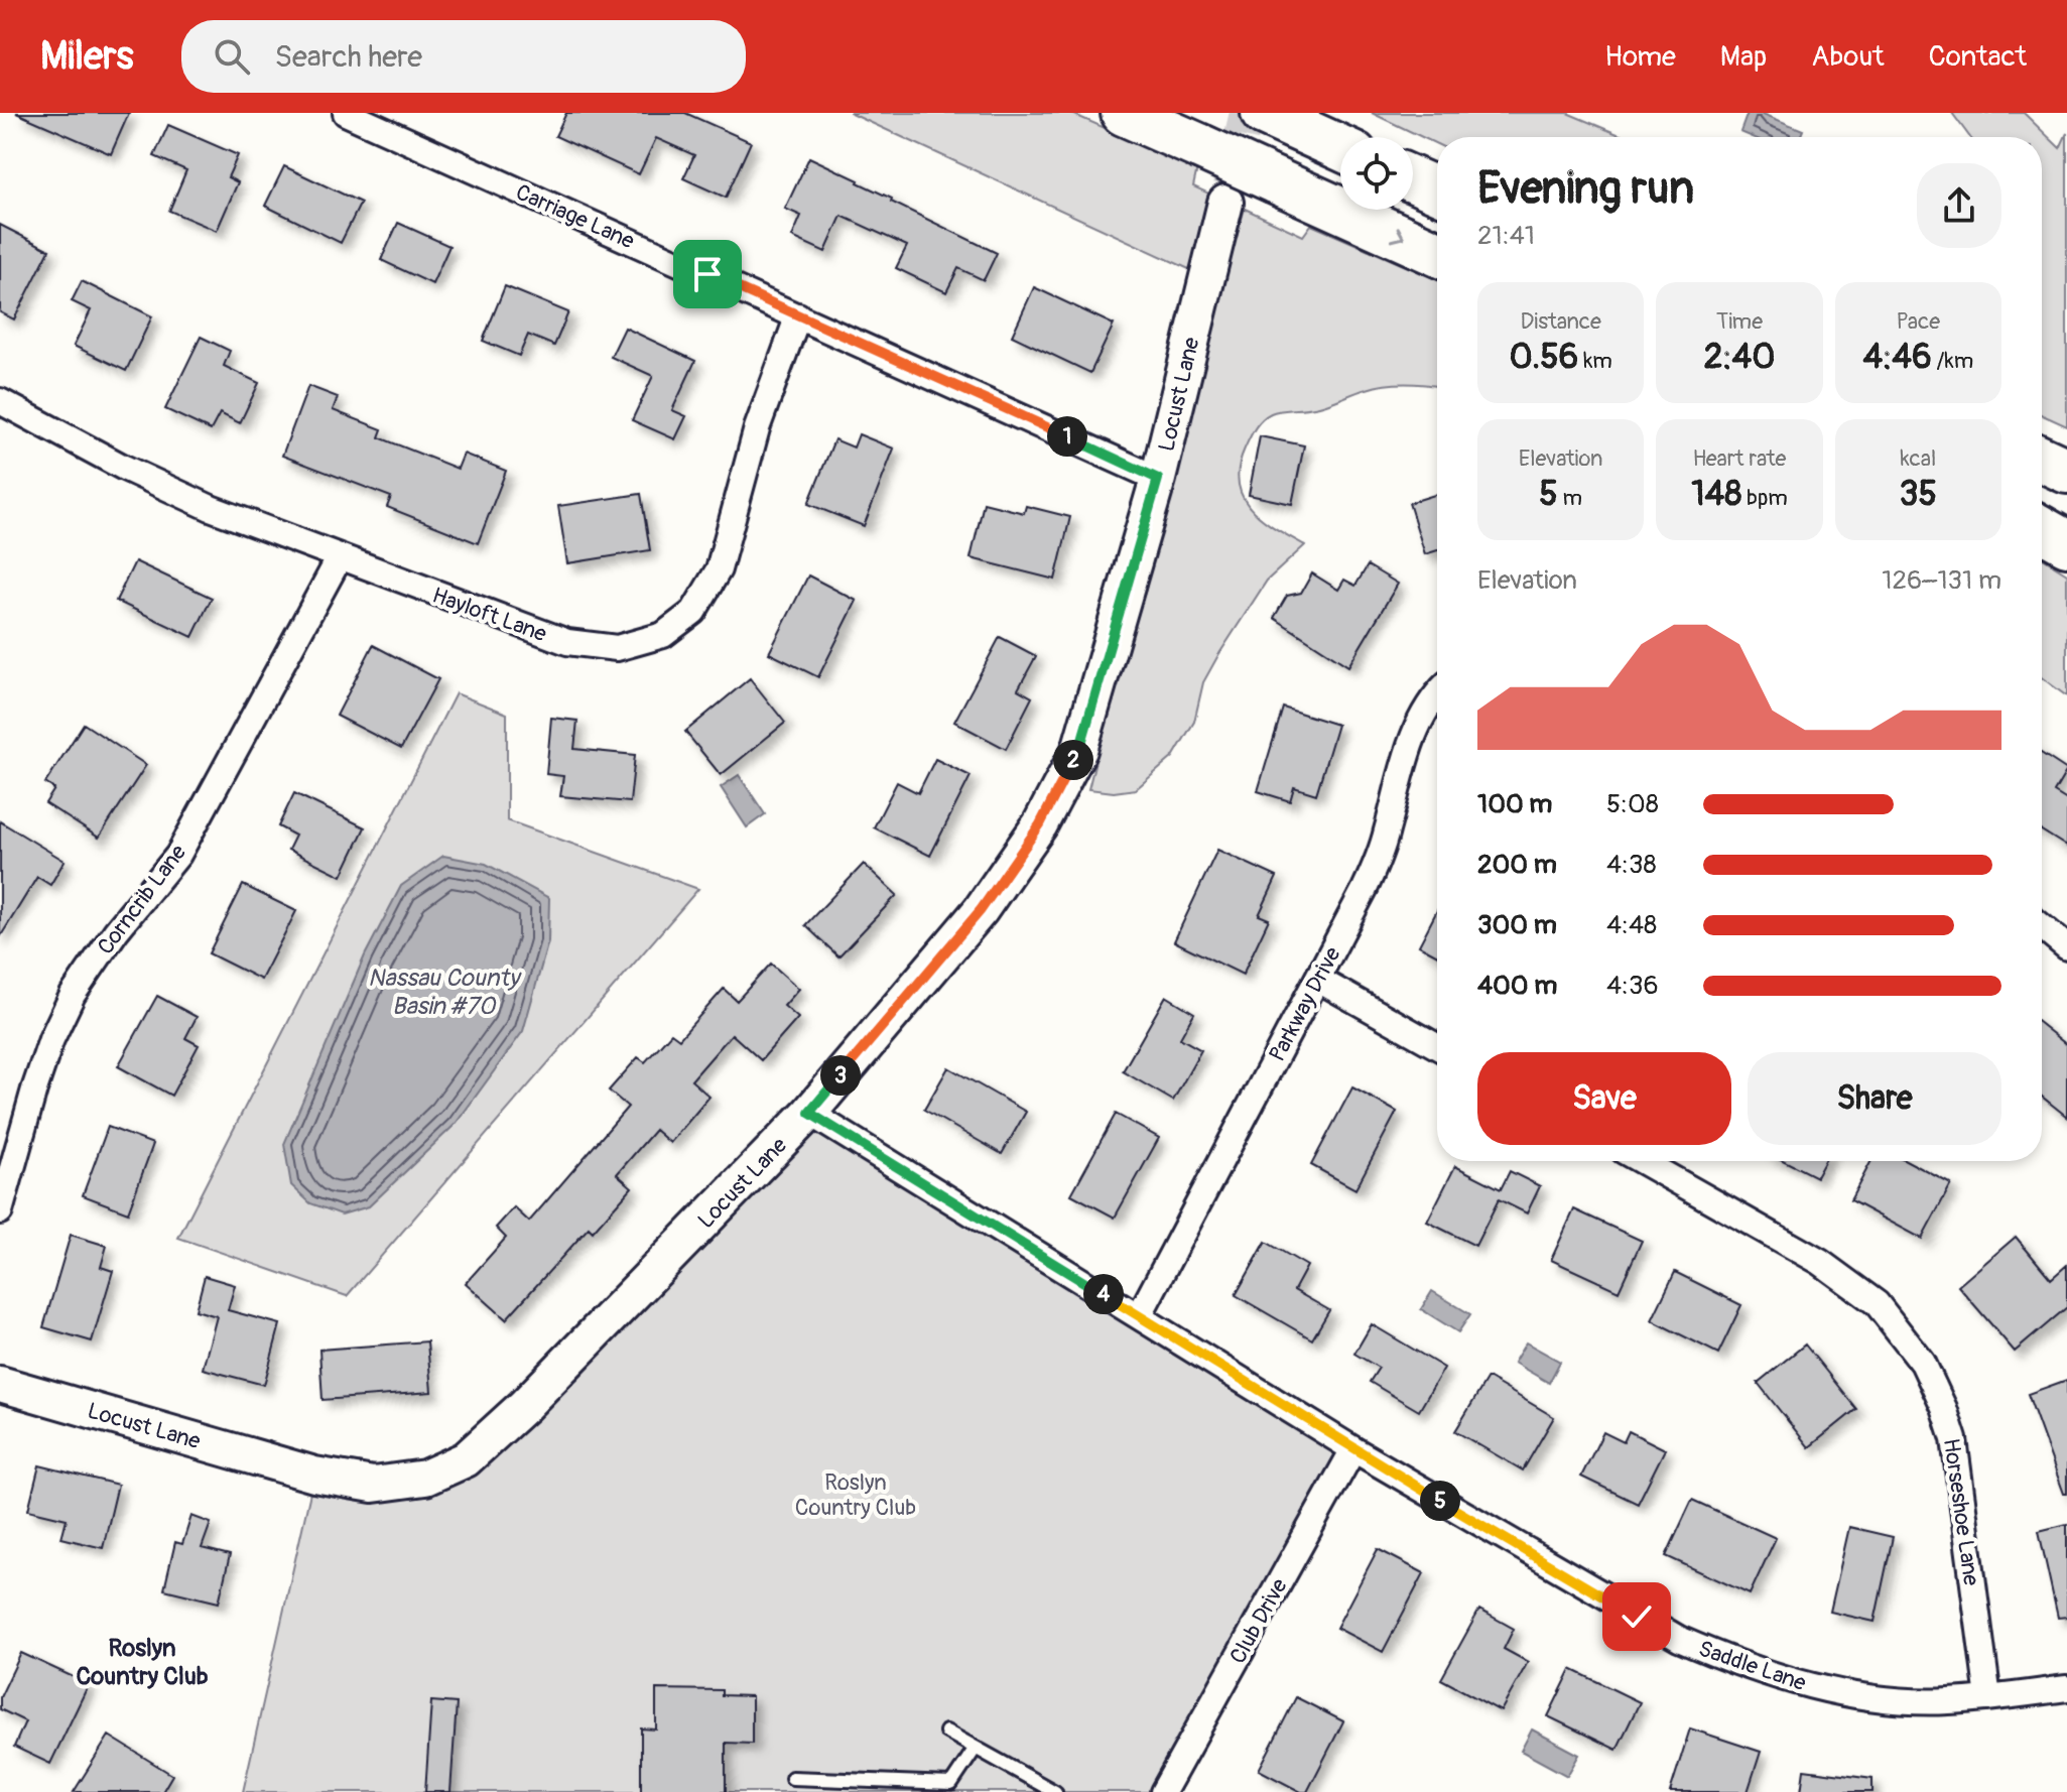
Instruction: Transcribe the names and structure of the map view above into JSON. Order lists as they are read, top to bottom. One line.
{"streets":{"street":["Carriage Lane","Locust Lane","Hayloft Lane","Corncrib Lane","Parkway Drive","Horseshoe Lane","Club Drive","Saddle Lane"]},"crossings":[["Carriage Lane","Locust Lane"],["Carriage Lane","Hayloft Lane"],["Locust Lane","Saddle Lane"],["Hayloft Lane","Corncrib Lane"],["Parkway Drive","Saddle Lane"],["Horseshoe Lane","Saddle Lane"],["Club Drive","Saddle Lane"]],"districts":["Roslyn Country Club"],"water":["Nassau County Basin #70"],"parks":["Roslyn Country Club"],"page":{"header":"Milers","search":"Search here","nav":["Home","Map","About","Contact"],"heading":["Evening run","21:41"],"stats":[["Distance","0.56 km"],["Time","2:40"],["Pace","4:46 /km"],["Elevation","5 m"],["Heart rate","148 bpm"],["kcal","35"]],"pins":["1","2","3","4","5"],"chart":["Elevation","126–131 m"],"list":[{"name":"100 m","note":"5:08"},{"name":"200 m","note":"4:38"},{"name":"300 m","note":"4:48"},{"name":"400 m","note":"4:36"}],"buttons":["Save","Share"]}}
